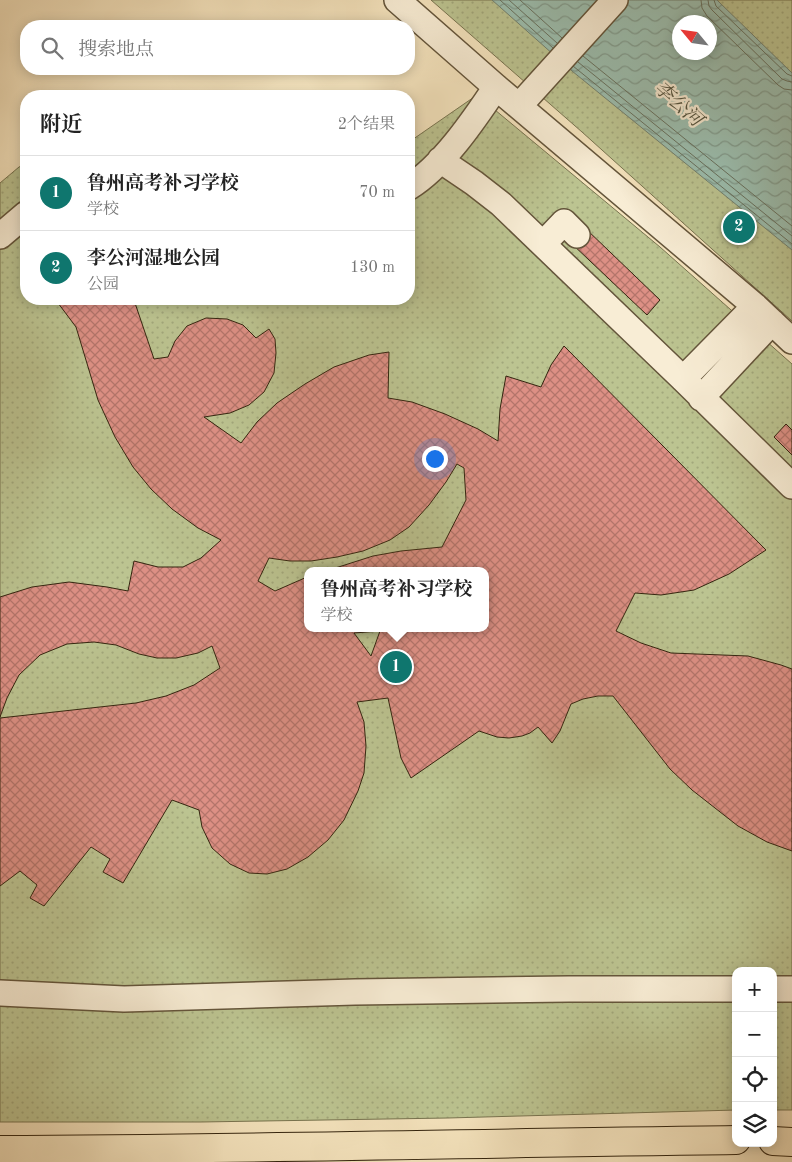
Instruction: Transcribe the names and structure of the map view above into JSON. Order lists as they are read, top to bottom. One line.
{"water":["李公河"],"north":"top left","page":{"search":"搜索地点","heading":["附近","2个结果"],"list":[{"mark":"1","name":"鲁州高考补习学校","note":"学校","value":"70 m"},{"mark":"2","name":"李公河湿地公园","note":"公园","value":"130 m"}],"pins":["2","1"],"popup":["鲁州高考补习学校","学校"],"map_buttons":["+","−"]}}
